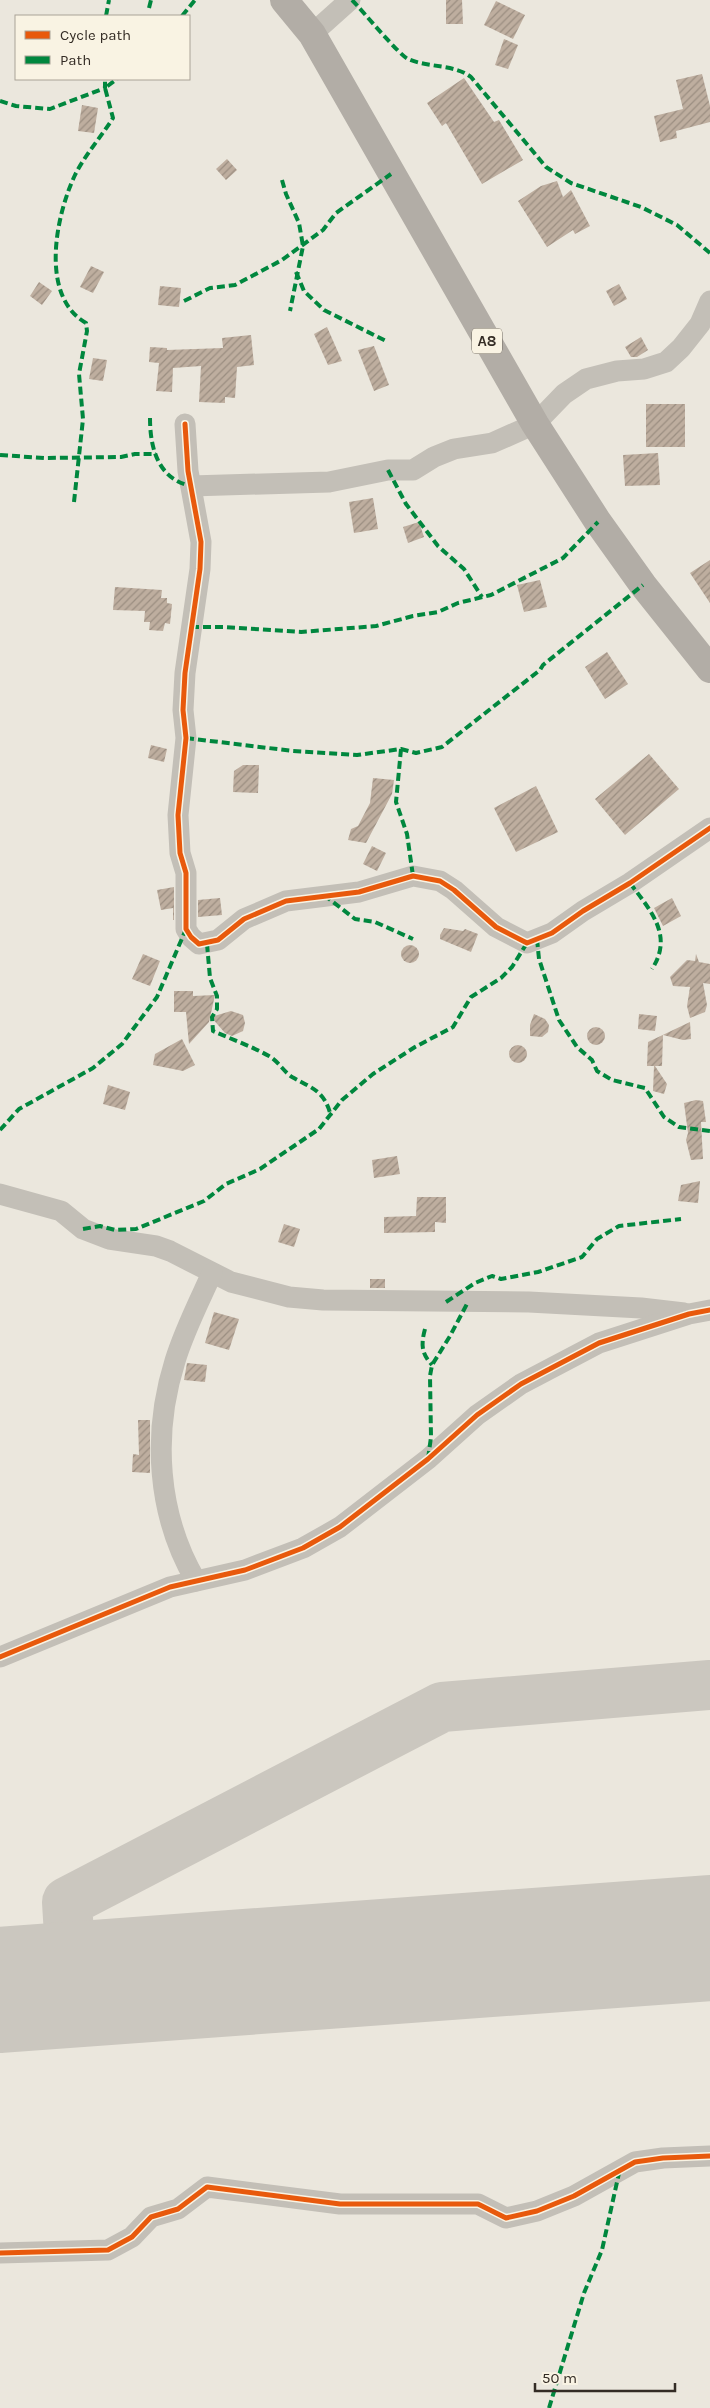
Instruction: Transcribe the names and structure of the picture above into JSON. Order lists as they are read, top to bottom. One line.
{"streets":{"main road":["A8"]},"legend":["Cycle path","Path"],"scale_bar":"50 m"}
